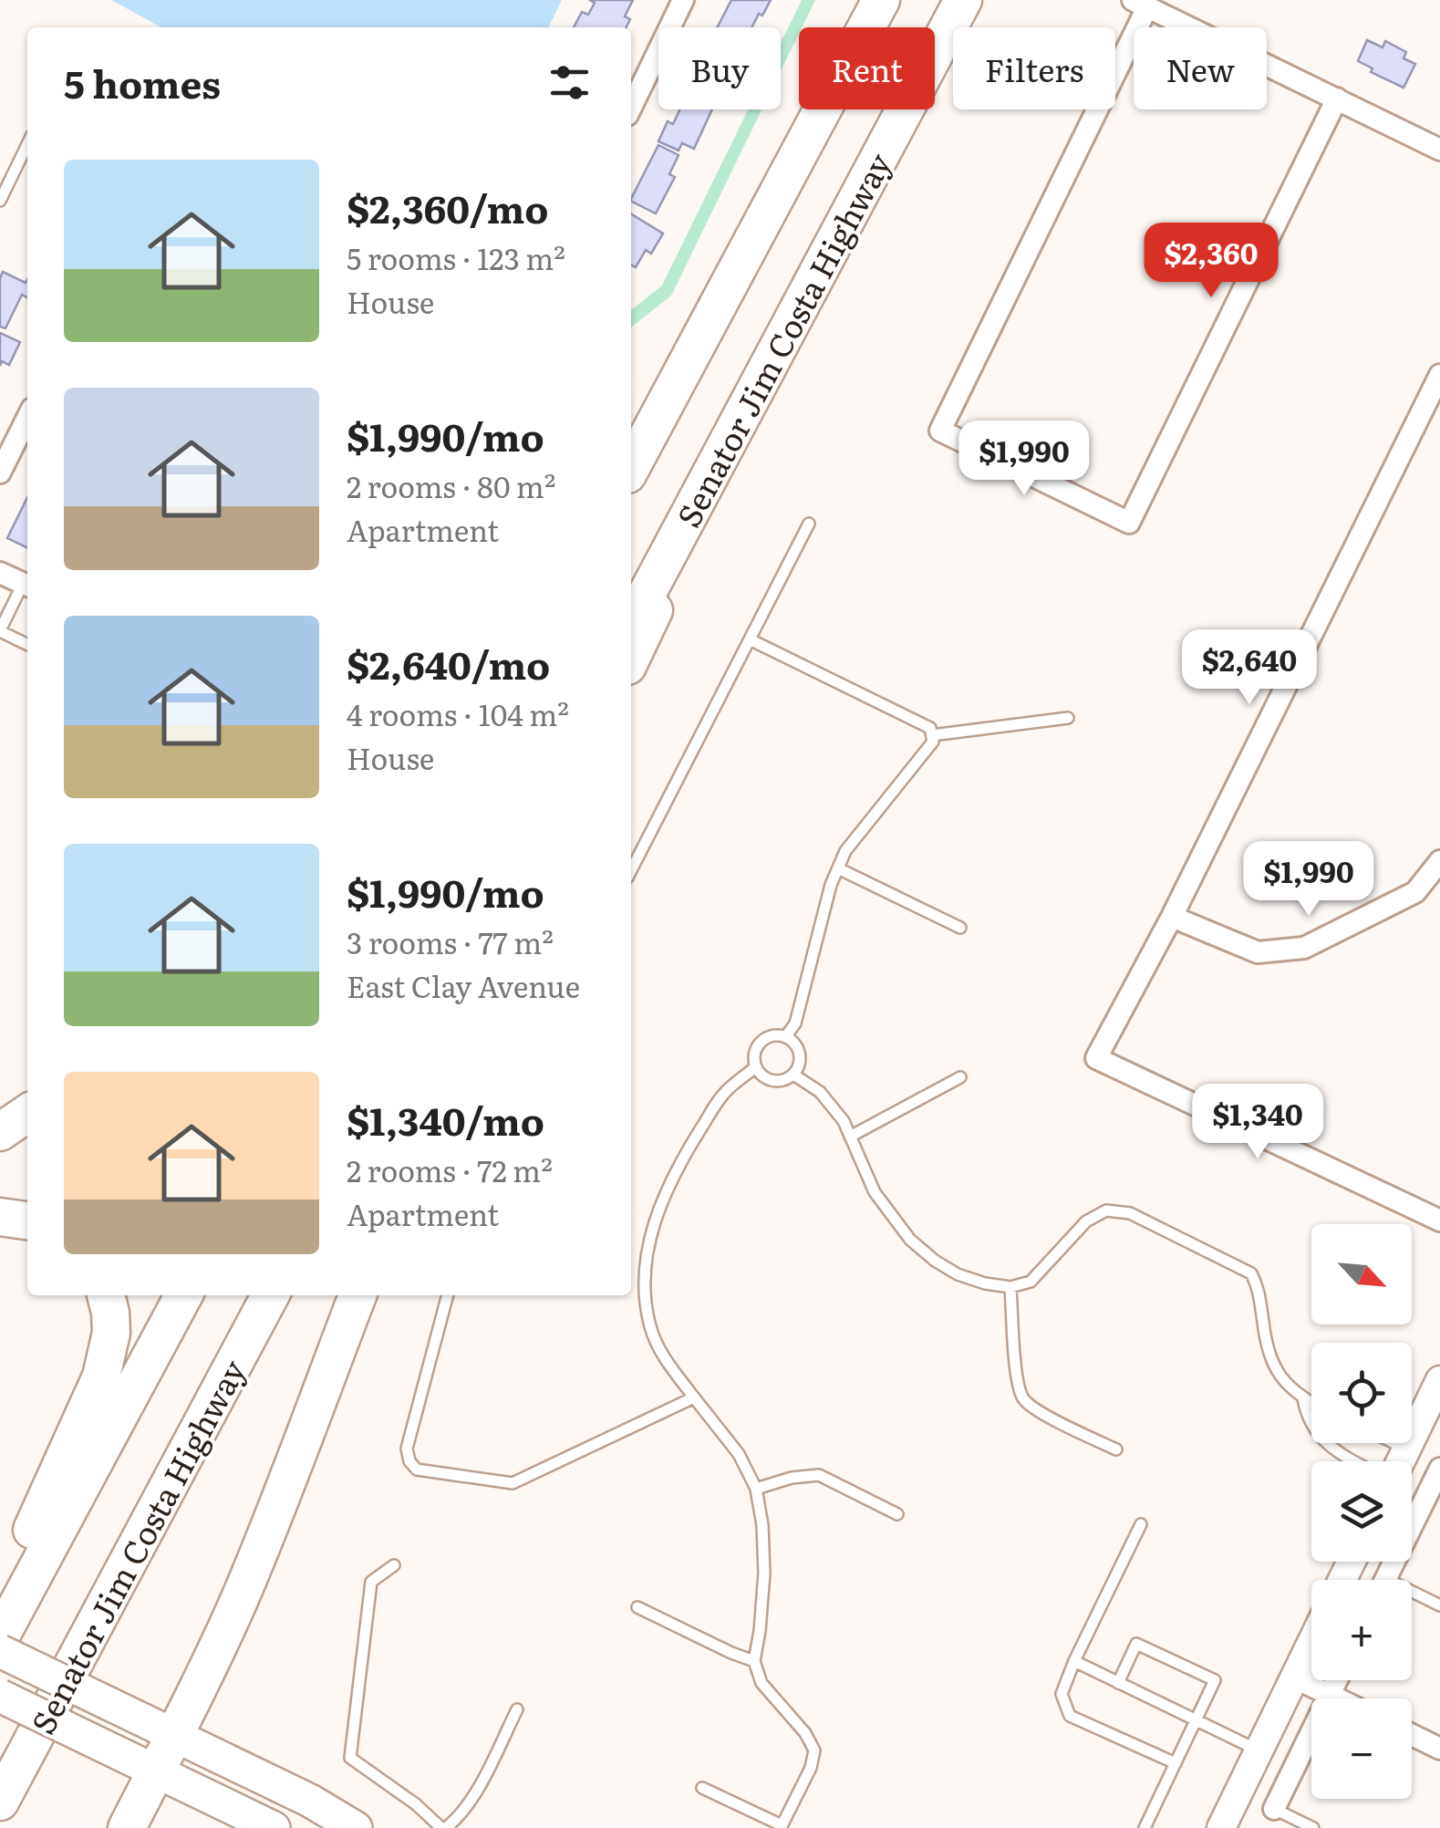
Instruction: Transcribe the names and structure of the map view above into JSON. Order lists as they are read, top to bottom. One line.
{"streets":{"highway":["Senator Jim Costa Highway"]},"north":"bottom right","page":{"chip":["Buy","Rent","Filters","New"],"heading":"5 homes","list":[{"name":"$2,360/mo","note":"5 rooms · 123 m² · House"},{"name":"$1,990/mo","note":"2 rooms · 80 m² · Apartment"},{"name":"$2,640/mo","note":"4 rooms · 104 m² · House"},{"name":"$1,990/mo","note":"3 rooms · 77 m² · East Clay Avenue"},{"name":"$1,340/mo","note":"2 rooms · 72 m² · Apartment"}],"price":["$2,360","$1,990","$2,640","$1,990","$1,340"],"map_buttons":["+","−"]}}
